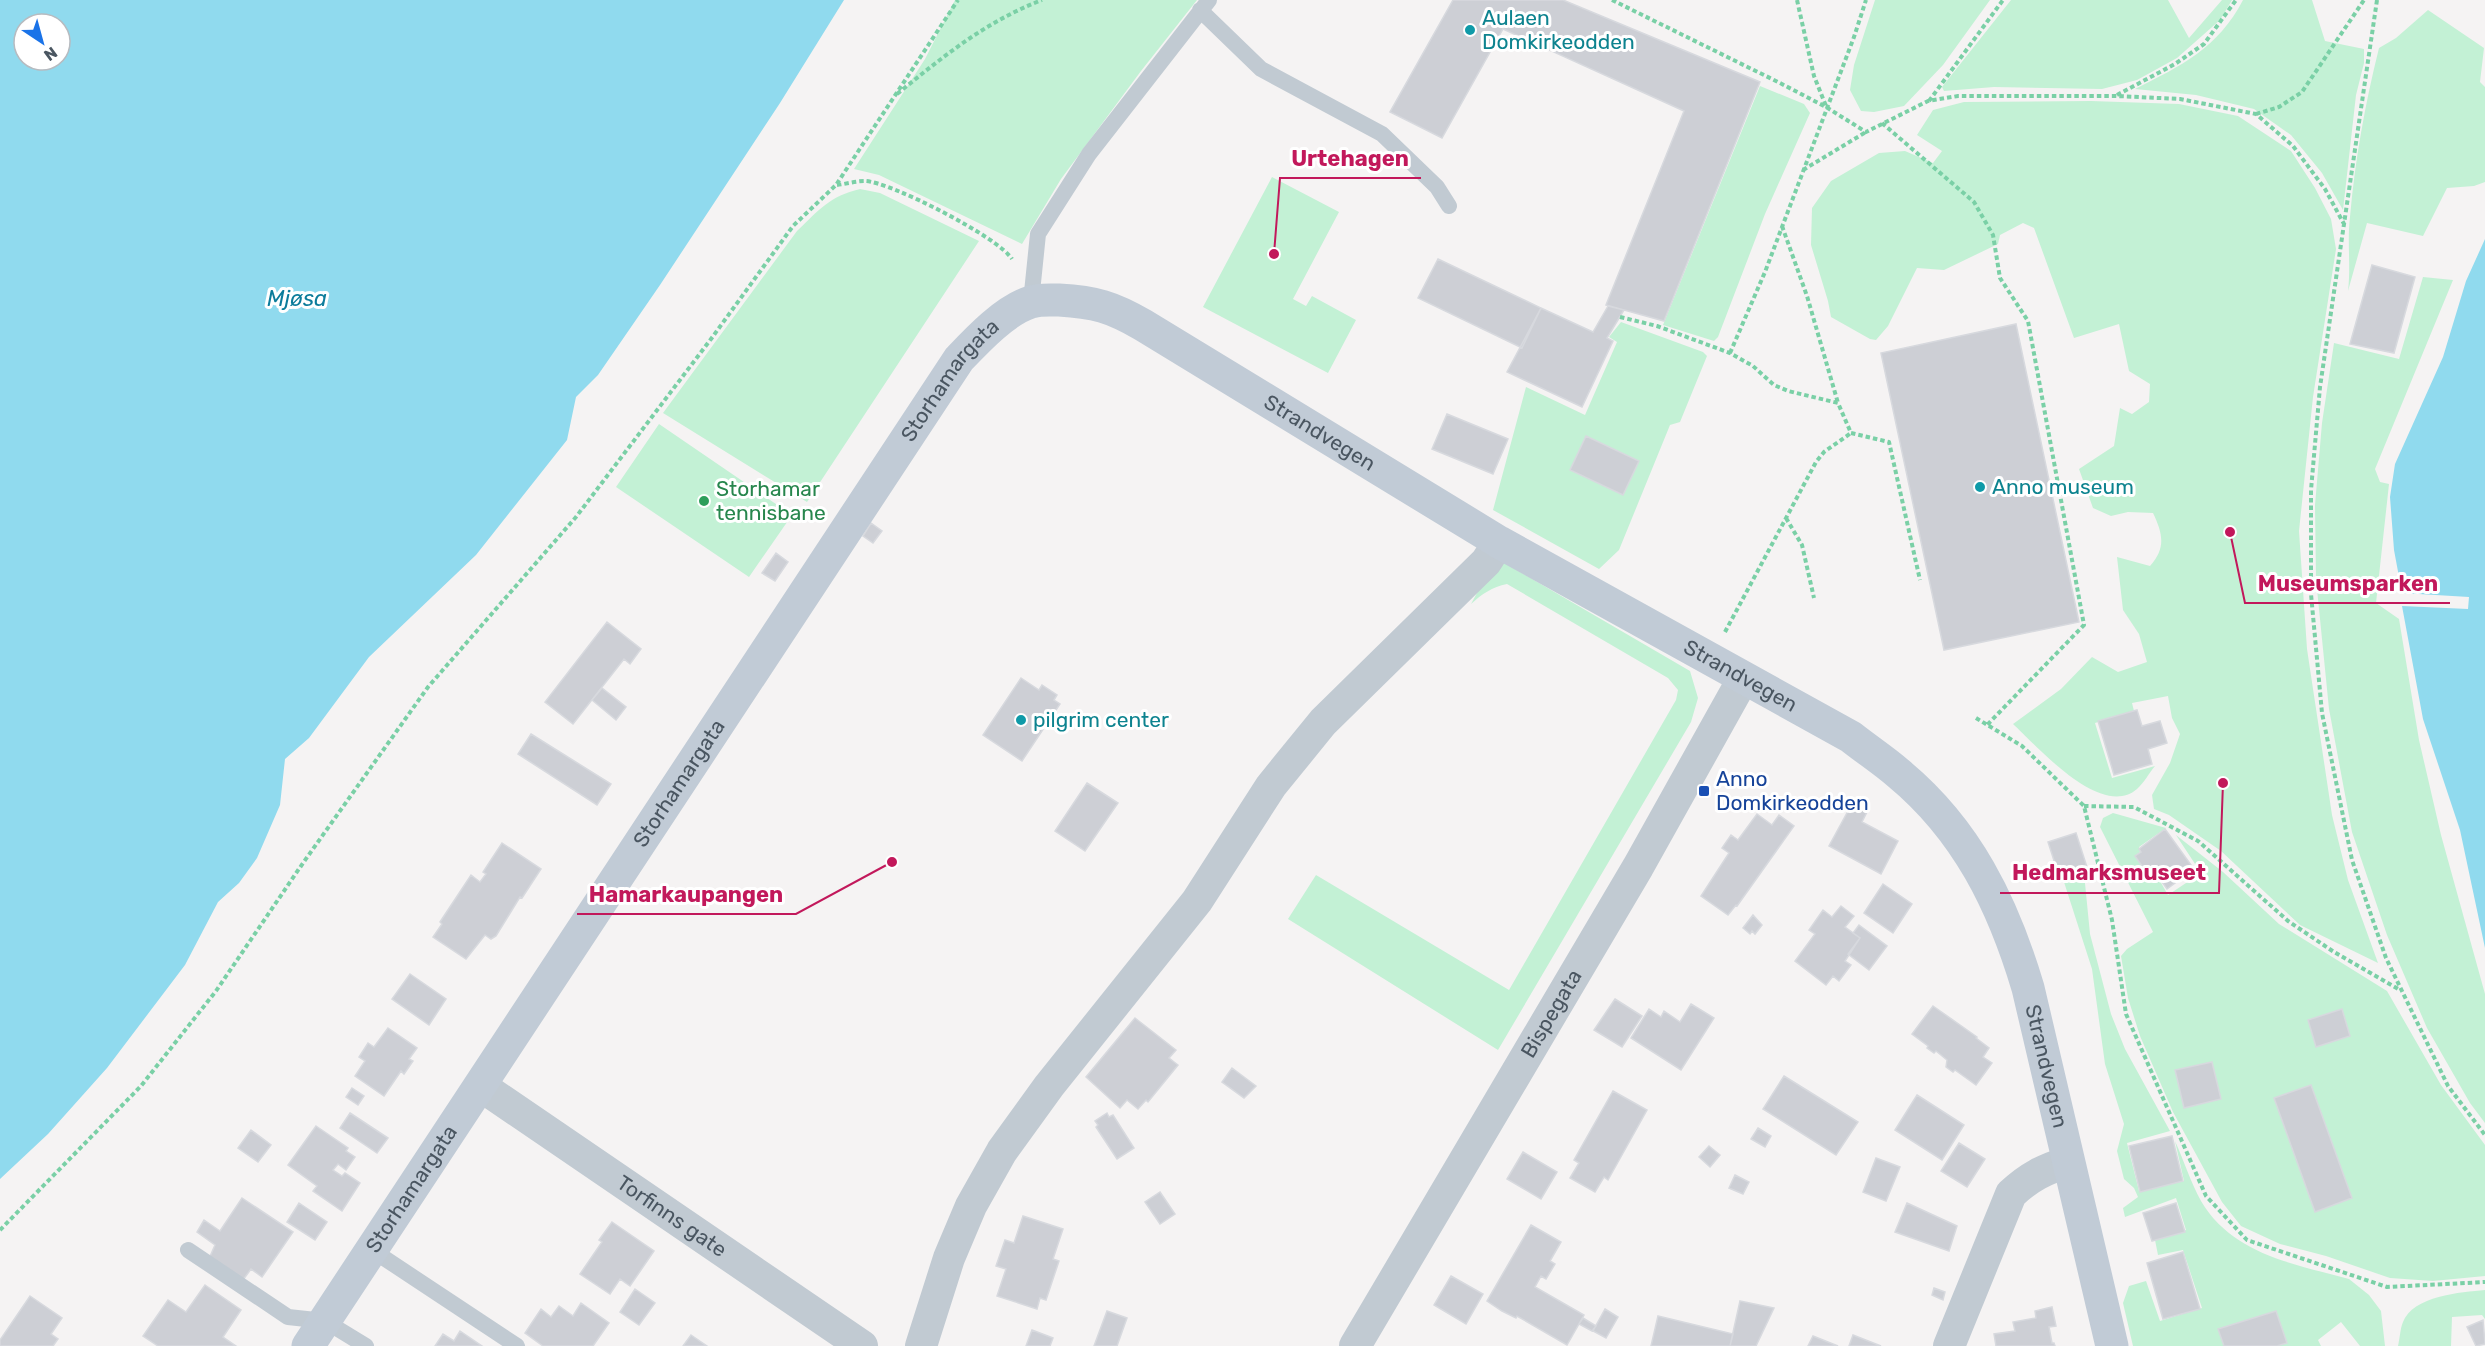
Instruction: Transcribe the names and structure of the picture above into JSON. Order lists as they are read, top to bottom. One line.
{"streets":{"main road":["Storhamargata","Strandvegen"],"street":["Bispegata","Torfinns gate"]},"crossings":[["Storhamargata","Strandvegen"],["Storhamargata","Torfinns gate"],["Strandvegen","Bispegata"]],"water":["Mjøsa"],"places":{"other":["Aulaen Domkirkeodden","Urtehagen","Anno museum","Storhamar tennisbane","Museumsparken","pilgrim center","Hedmarksmuseet","Hamarkaupangen"],"transit":["Anno Domkirkeodden"]},"north":"bottom right"}
